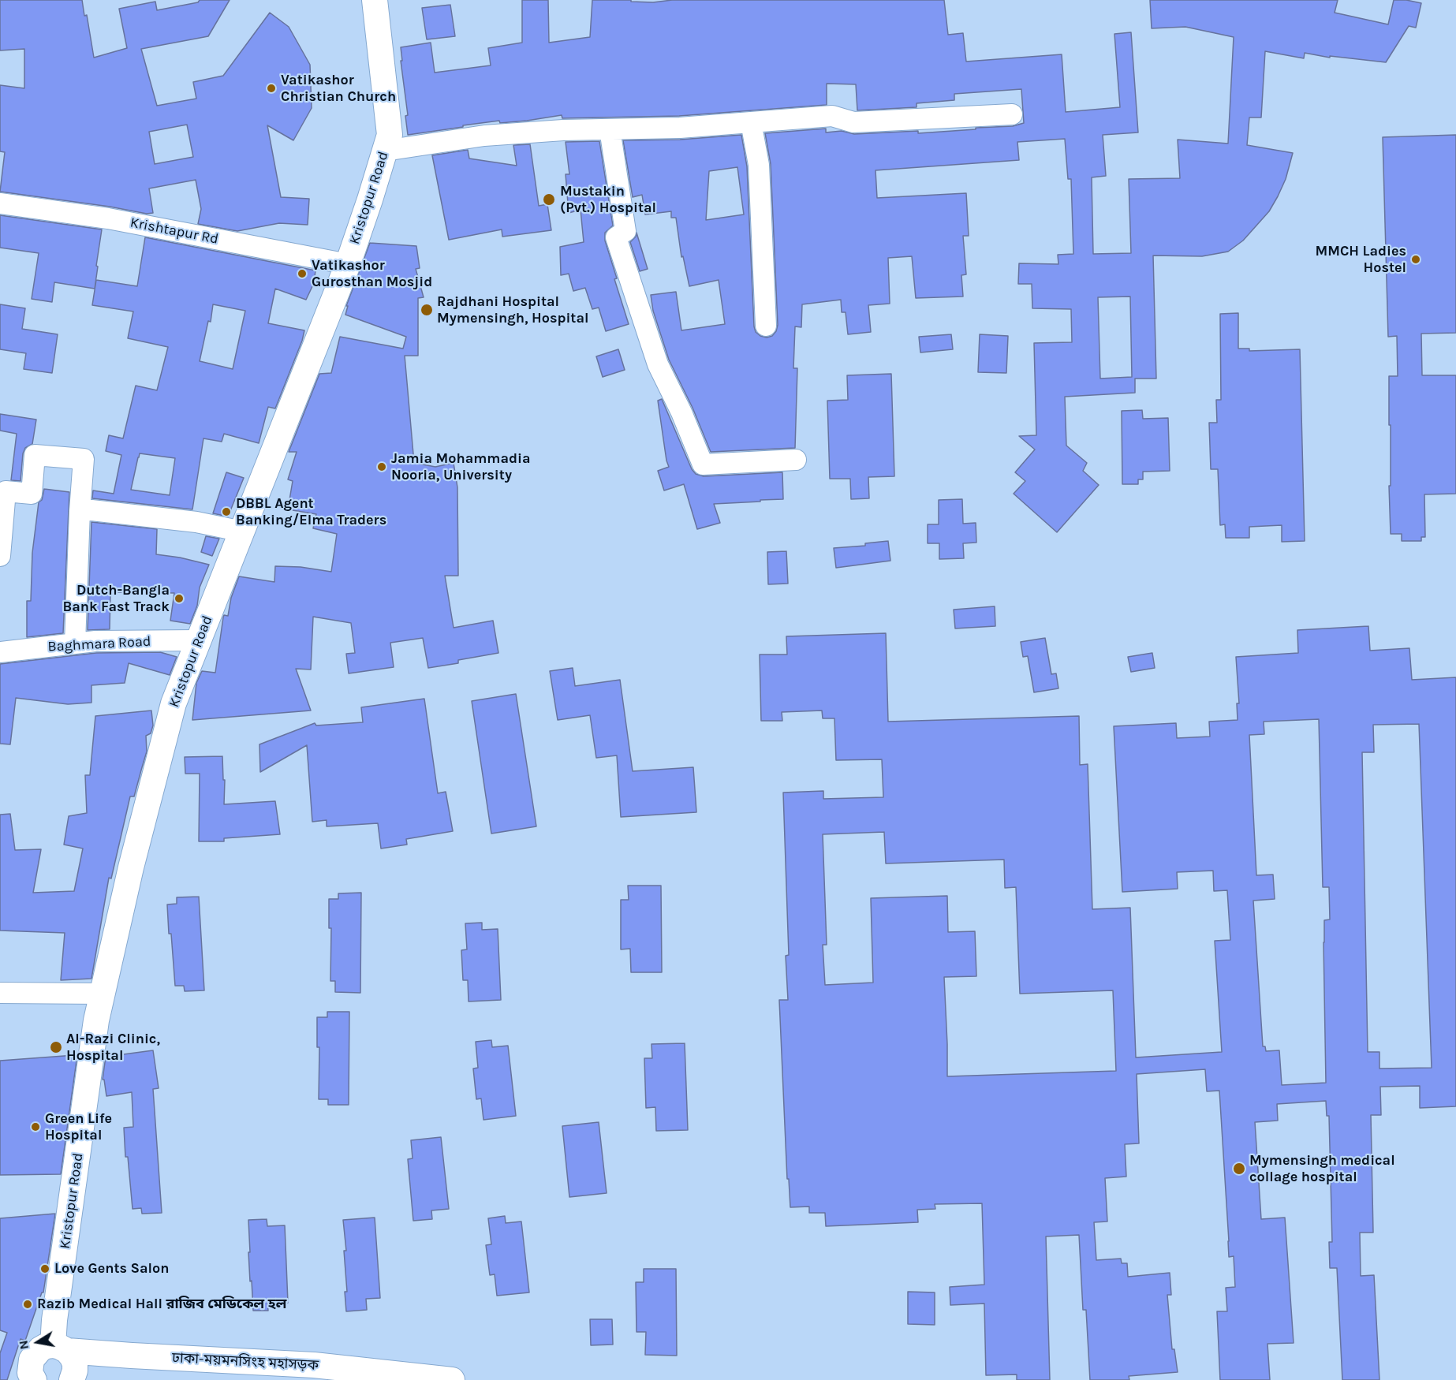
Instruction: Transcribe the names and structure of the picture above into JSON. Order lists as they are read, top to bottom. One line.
{"streets":{"main road":["Kristopur Road","ঢাকা-ময়মনসিংহ মহাসড়ক"],"street":["Krishtapur Rd","Baghmara Road"]},"crossings":[["Kristopur Road","Krishtapur Rd"],["Kristopur Road","Baghmara Road"],["Kristopur Road","ঢাকা-ময়মনসিংহ মহাসড়ক"]],"places":["Vatikashor Christian Church","Mustakin (Pvt.) Hospital","MMCH Ladies Hostel","Vatikashor Gurosthan Mosjid","Rajdhani Hospital Mymensingh, Hospital","Jamia Mohammadia Nooria, University","DBBL Agent Banking/Elma Traders","Dutch-Bangla Bank Fast Track","Al-Razi Clinic, Hospital","Green Life Hospital","Mymensingh medical collage hospital","Love Gents Salon","Razib Medical Hall রাজিব মেডিকেল হল"],"north":"left"}
